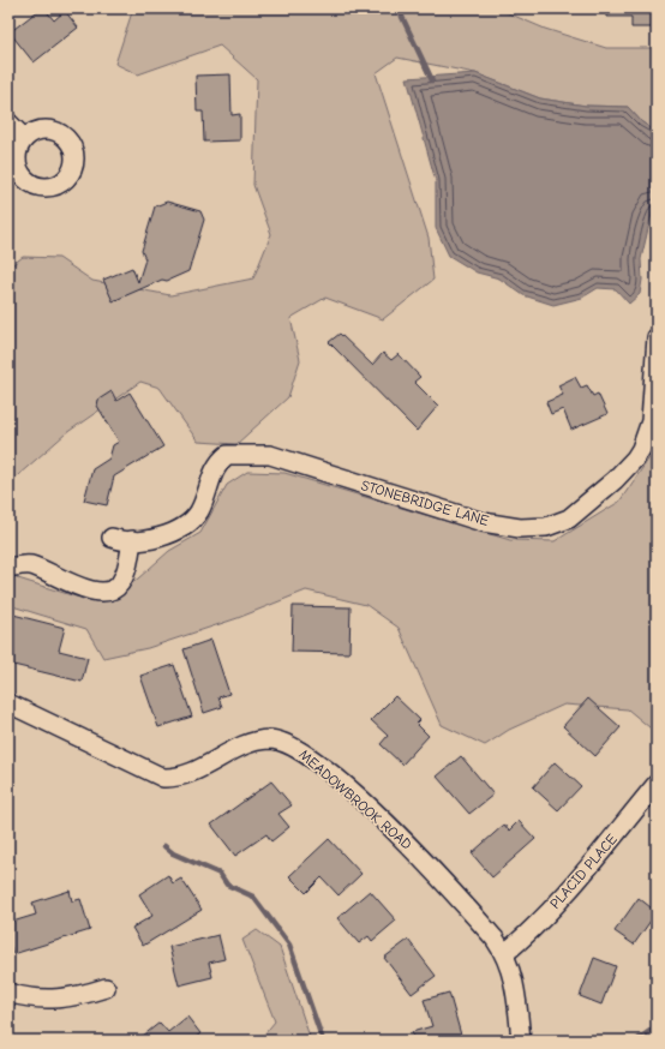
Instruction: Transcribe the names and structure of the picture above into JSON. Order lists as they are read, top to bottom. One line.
{"streets":{"street":["STONEBRIDGE LANE","MEADOWBROOK ROAD","PLACID PLACE"]},"crossings":[["MEADOWBROOK ROAD","PLACID PLACE"]]}
